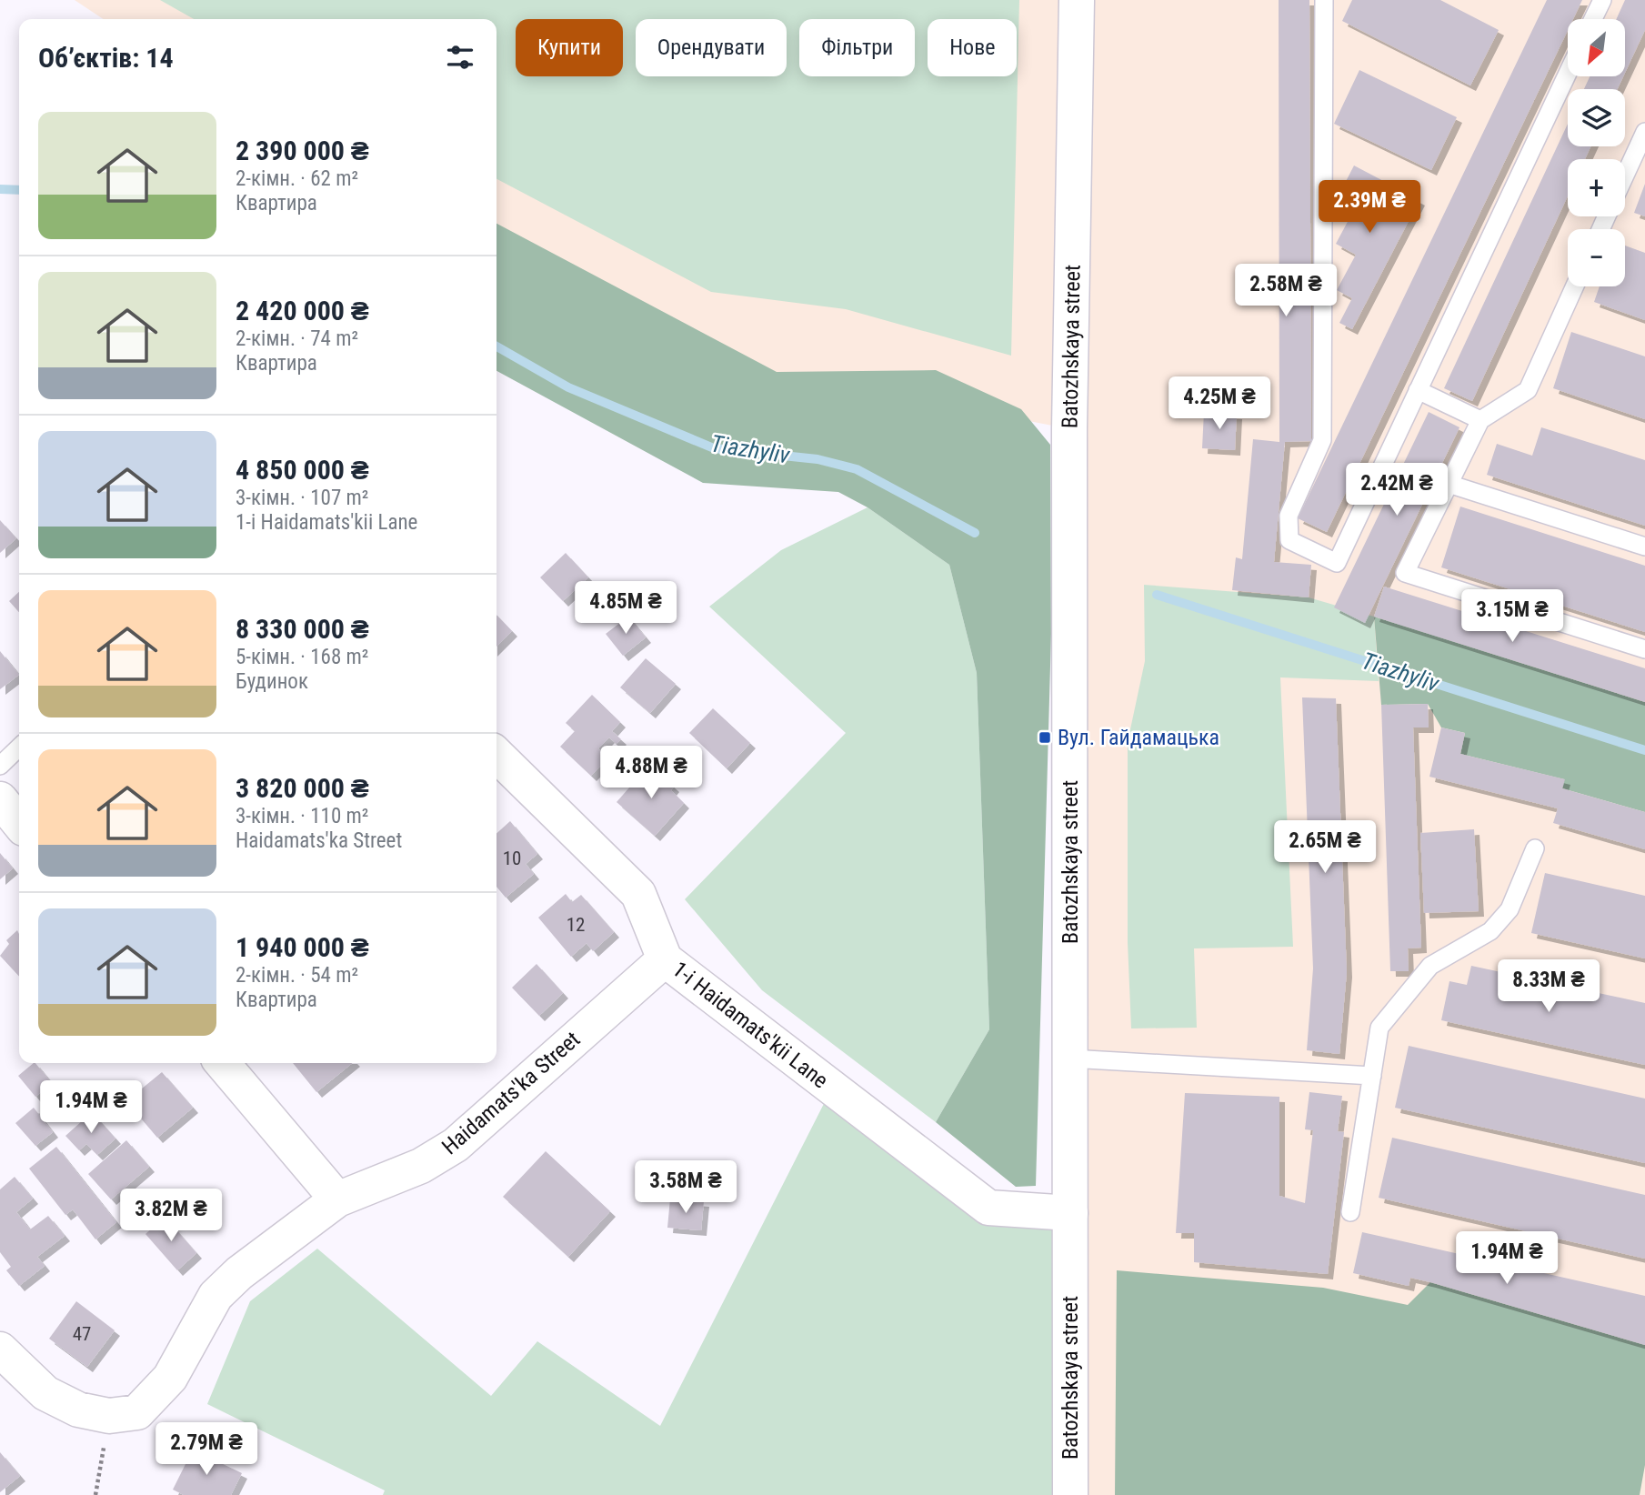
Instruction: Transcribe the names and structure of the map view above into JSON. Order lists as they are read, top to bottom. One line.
{"streets":{"street":["Batozhskaya street","1-i Haidamats'kii Lane","Haidamats'ka Street"]},"crossings":[["Batozhskaya street","1-i Haidamats'kii Lane"],["1-i Haidamats'kii Lane","Haidamats'ka Street"]],"water":["Tiazhyliv"],"places":{"transit":["Вул. Гайдамацька"]},"house_numbers":["10","12","47"],"north":"bottom left","page":{"map_buttons":["+","−"],"chip":["Купити","Орендувати","Фільтри","Нове"],"heading":"Об’єктів: 14","list":[{"name":"2 390 000 ₴","note":"2-кімн. · 62 m² · Квартира"},{"name":"2 420 000 ₴","note":"2-кімн. · 74 m² · Квартира"},{"name":"4 850 000 ₴","note":"3-кімн. · 107 m² · 1-i Haidamats'kii Lane"},{"name":"8 330 000 ₴","note":"5-кімн. · 168 m² · Будинок"},{"name":"3 820 000 ₴","note":"3-кімн. · 110 m² · Haidamats'ka Street"},{"name":"1 940 000 ₴","note":"2-кімн. · 54 m² · Квартира"}],"price":["2.39M ₴","2.58M ₴","4.25M ₴","2.42M ₴","4.85M ₴","3.15M ₴","4.88M ₴","2.65M ₴","8.33M ₴","1.94M ₴","3.58M ₴","3.82M ₴","1.94M ₴","2.79M ₴"]}}
